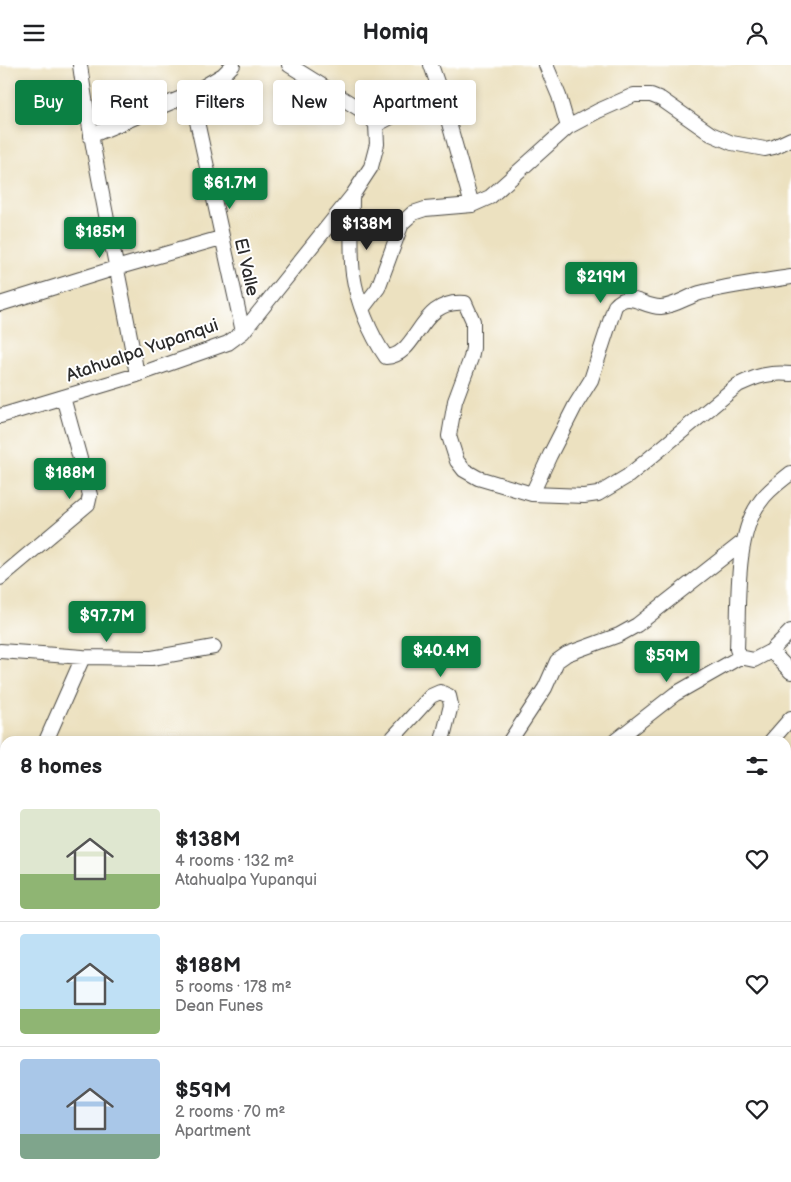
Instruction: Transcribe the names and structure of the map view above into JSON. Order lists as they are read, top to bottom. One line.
{"streets":{"street":["El Valle","Atahualpa Yupanqui"]},"crossings":[["El Valle","Atahualpa Yupanqui"]],"page":{"header":"Homiq","chip":["Buy","Rent","Filters","New","Apartment"],"price":["$61.7M","$138M","$185M","$219M","$188M","$97.7M","$40.4M","$59M"],"heading":"8 homes","list":[{"name":"$138M","note":"4 rooms · 132 m² · Atahualpa Yupanqui"},{"name":"$188M","note":"5 rooms · 178 m² · Dean Funes"},{"name":"$59M","note":"2 rooms · 70 m² · Apartment"}]}}
